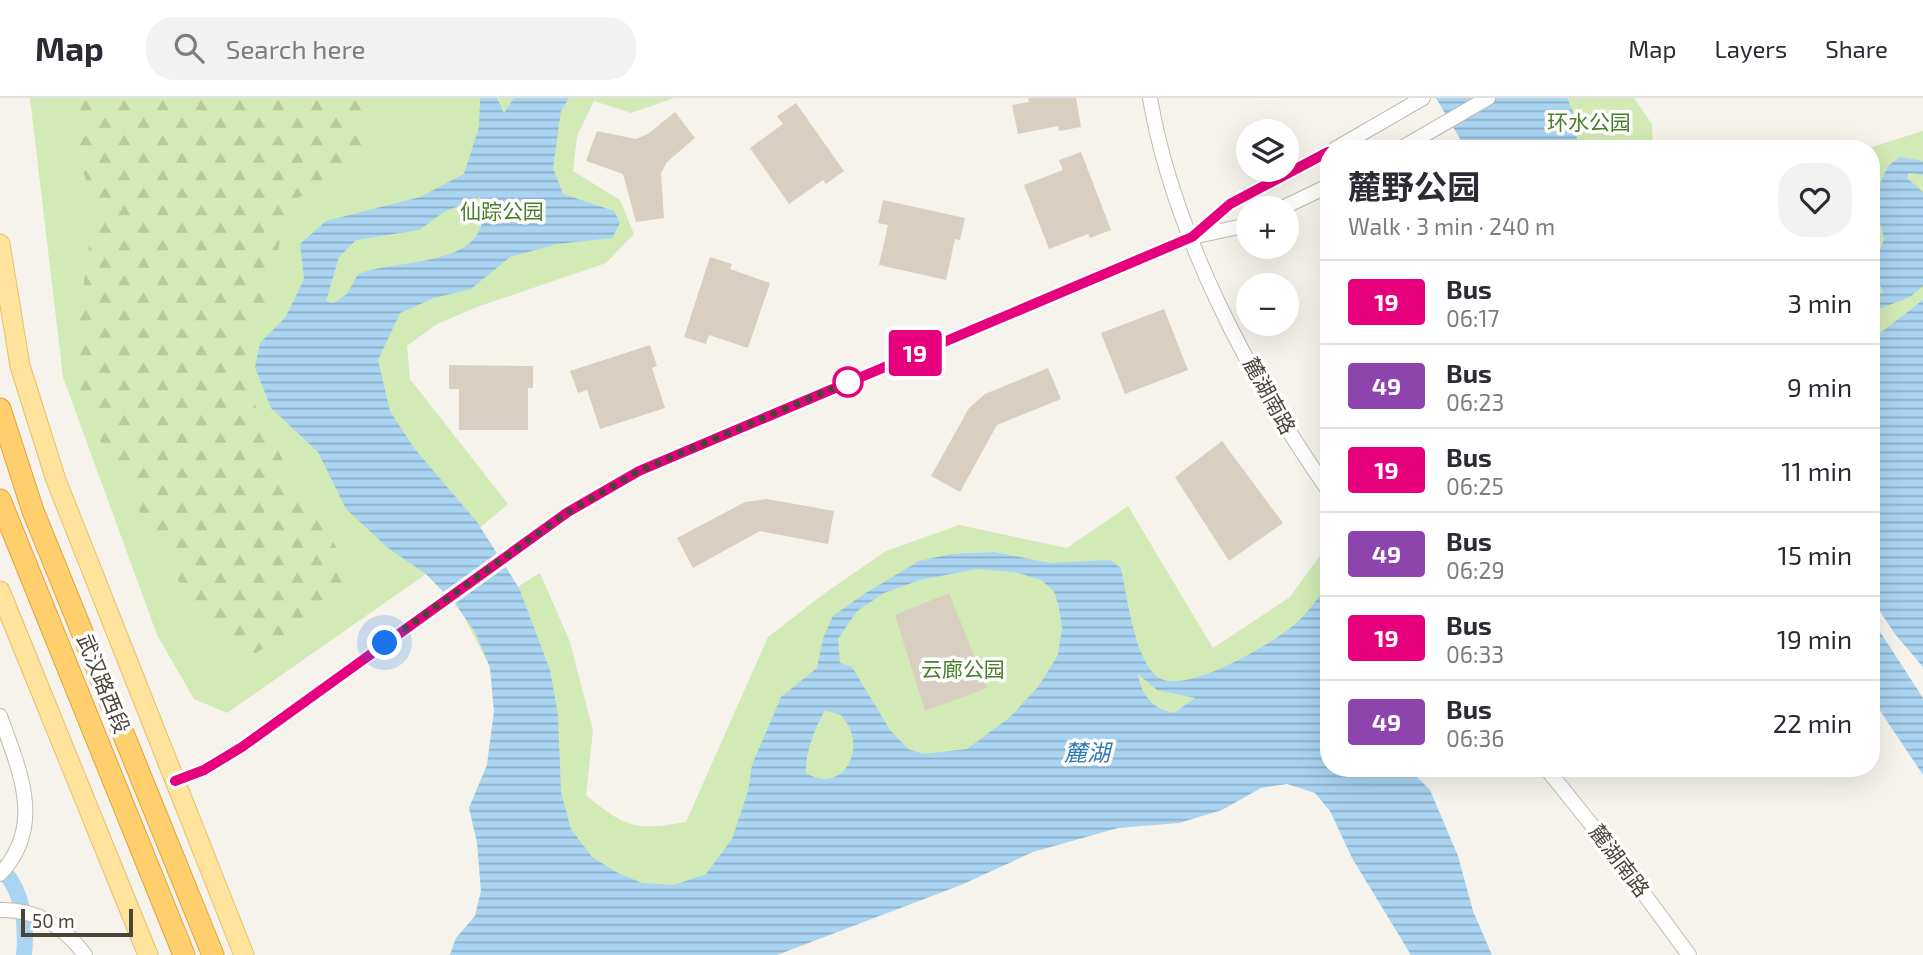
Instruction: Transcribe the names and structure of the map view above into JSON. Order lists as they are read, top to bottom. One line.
{"streets":{"highway":["武汉路西段"],"street":["麓湖南路"]},"water":["麓湖"],"parks":["环水公园","仙踪公园","云廊公园"],"lines":["bus line 19"],"scale_bar":"50 m","page":{"header":"Map","search":"Search here","nav":["Map","Layers","Share"],"on_map":"19","map_buttons":["+","−"],"heading":["麓野公园","Walk · 3 min · 240 m"],"list":[{"mark":"19","name":"Bus","note":"06:17","value":"3 min"},{"mark":"49","name":"Bus","note":"06:23","value":"9 min"},{"mark":"19","name":"Bus","note":"06:25","value":"11 min"},{"mark":"49","name":"Bus","note":"06:29","value":"15 min"},{"mark":"19","name":"Bus","note":"06:33","value":"19 min"},{"mark":"49","name":"Bus","note":"06:36","value":"22 min"}],"scale":"50 m"}}
